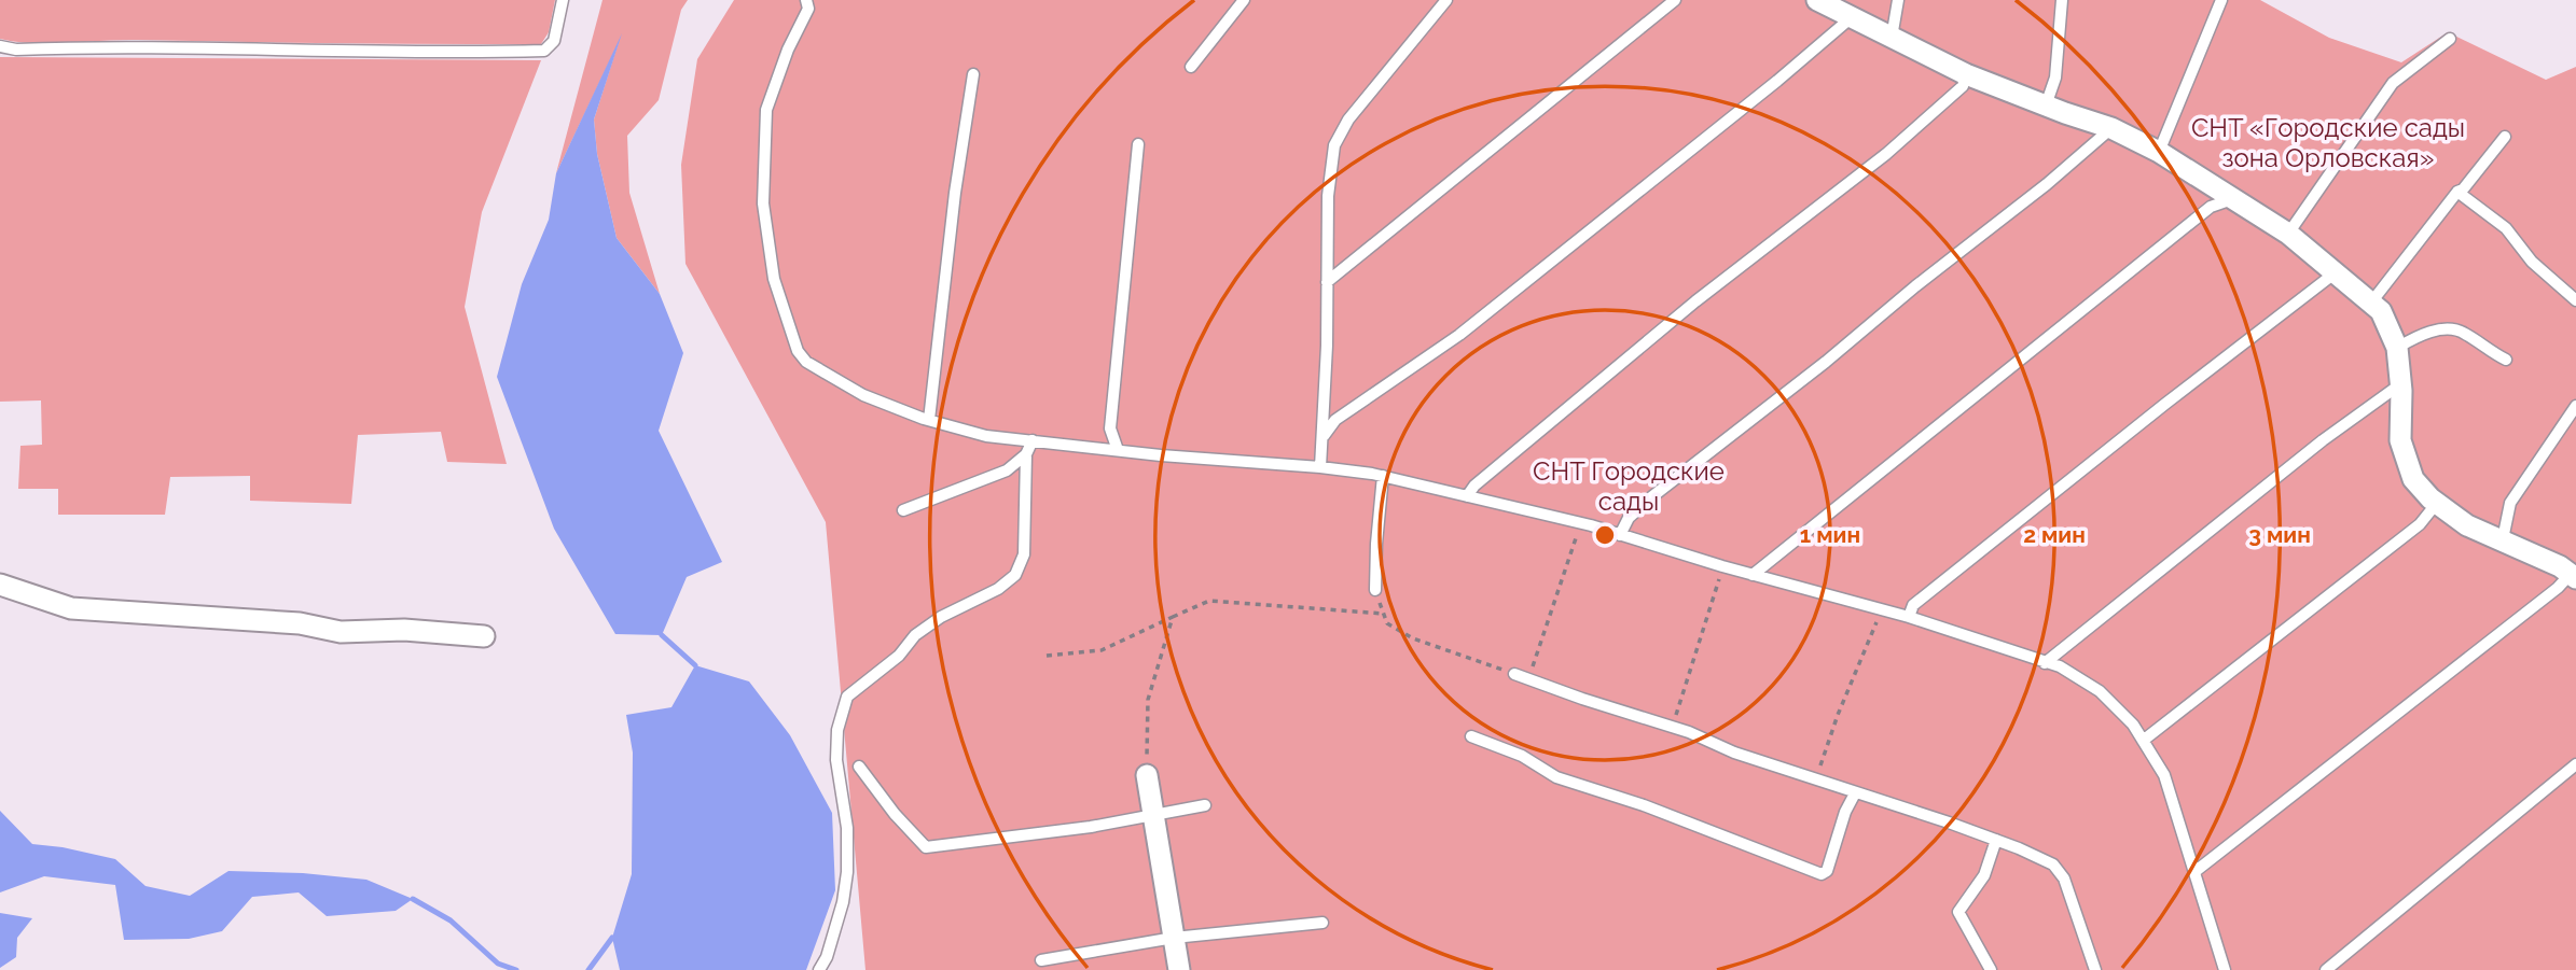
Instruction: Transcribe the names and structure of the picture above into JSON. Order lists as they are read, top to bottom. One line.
{"parks":["СНТ «Городские сады зона Орловская»","СНТ Городские сады"],"rings":["1 мин","2 мин","3 мин"]}
